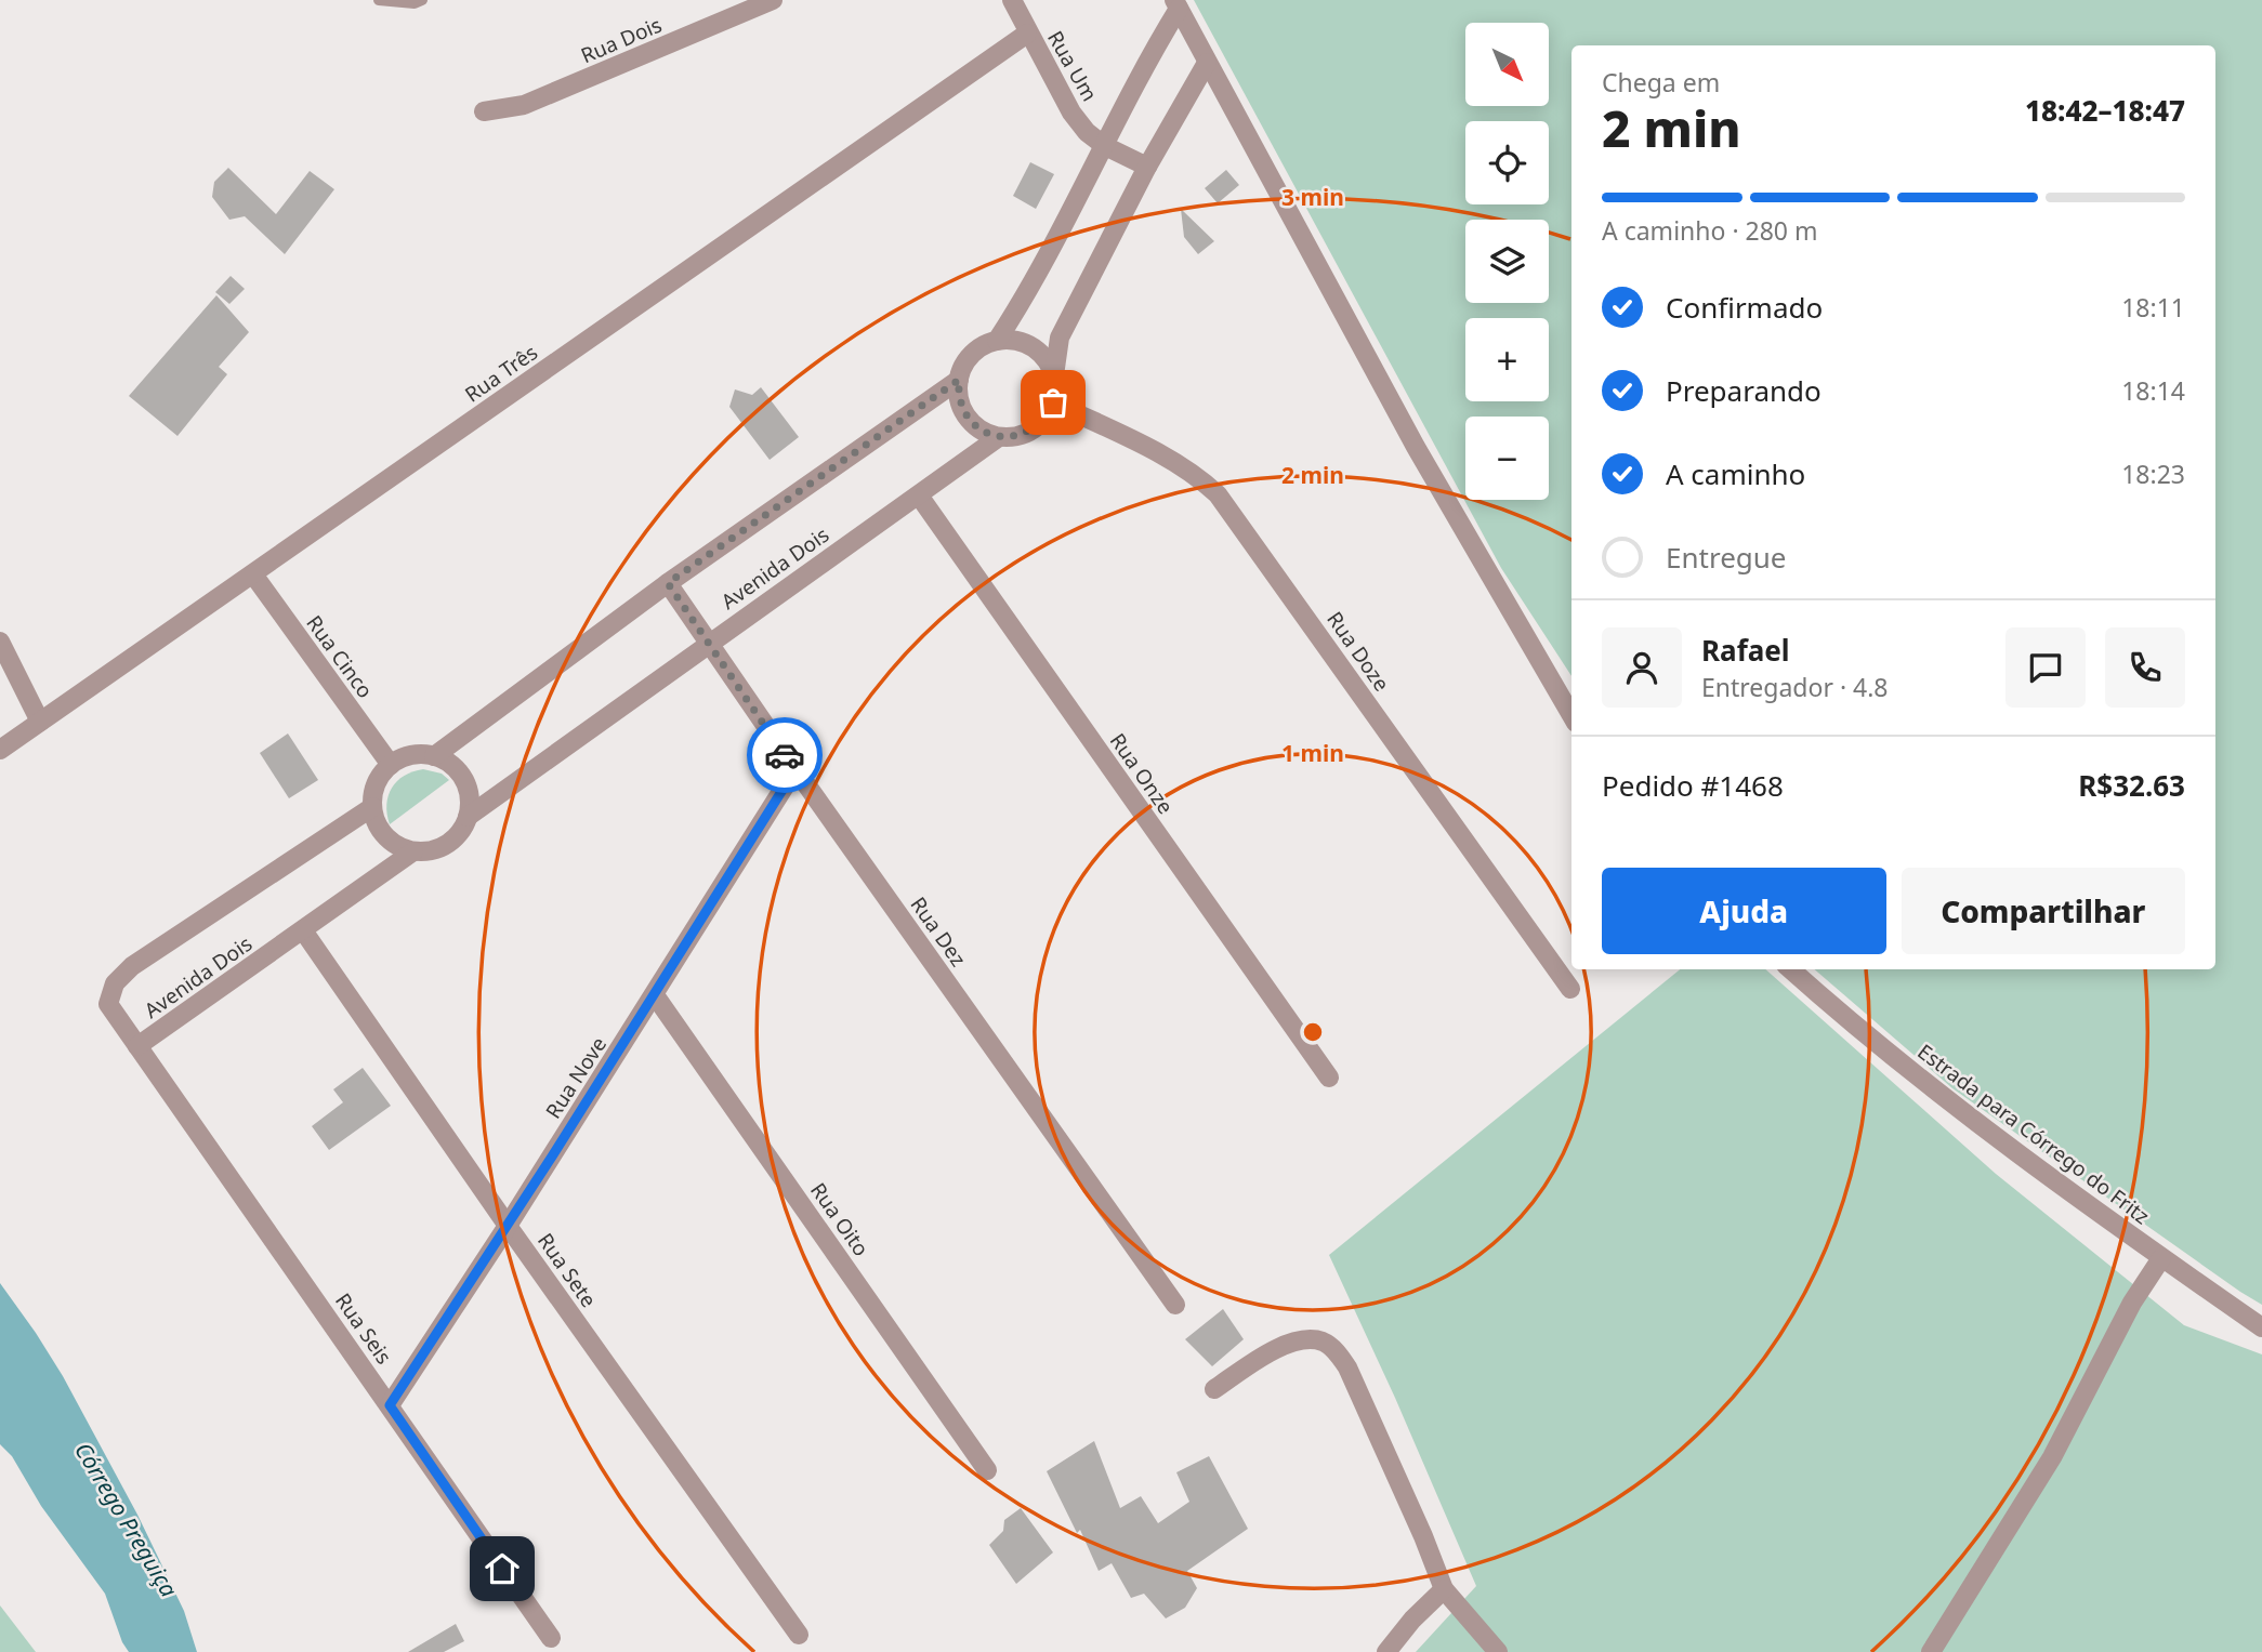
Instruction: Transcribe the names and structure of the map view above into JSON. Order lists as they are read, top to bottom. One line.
{"streets":{"street":["Rua Dois","Rua Um","Rua Três","Avenida Dois","Rua Doze","Rua Cinco","Rua Onze","Rua Dez","Rua Nove","Estrada para Córrego do Fritz","Rua Oito","Rua Sete","Rua Seis"]},"crossings":[["Rua Um","Rua Três"],["Rua Três","Rua Cinco"],["Avenida Dois","Rua Doze"],["Avenida Dois","Rua Cinco"],["Avenida Dois","Rua Onze"],["Avenida Dois","Rua Dez"],["Avenida Dois","Rua Sete"],["Avenida Dois","Rua Seis"],["Rua Dez","Rua Nove"],["Rua Nove","Rua Oito"],["Rua Nove","Rua Sete"],["Rua Nove","Rua Seis"]],"water":["Córrego Preguiça"],"north":"bottom right","page":{"map_buttons":["+","−"],"heading":["2 min","Chega em","18:42–18:47"],"panel":["Rafael","Entregador · 4.8","Pedido #1468","R$32.63"],"bar":"A caminho · 280 m","list":[["Confirmado","18:11"],["Preparando","18:14"],["A caminho","18:23"],"Entregue"],"buttons":["Ajuda","Compartilhar"]},"rings":["3 min","2 min","1 min"]}
